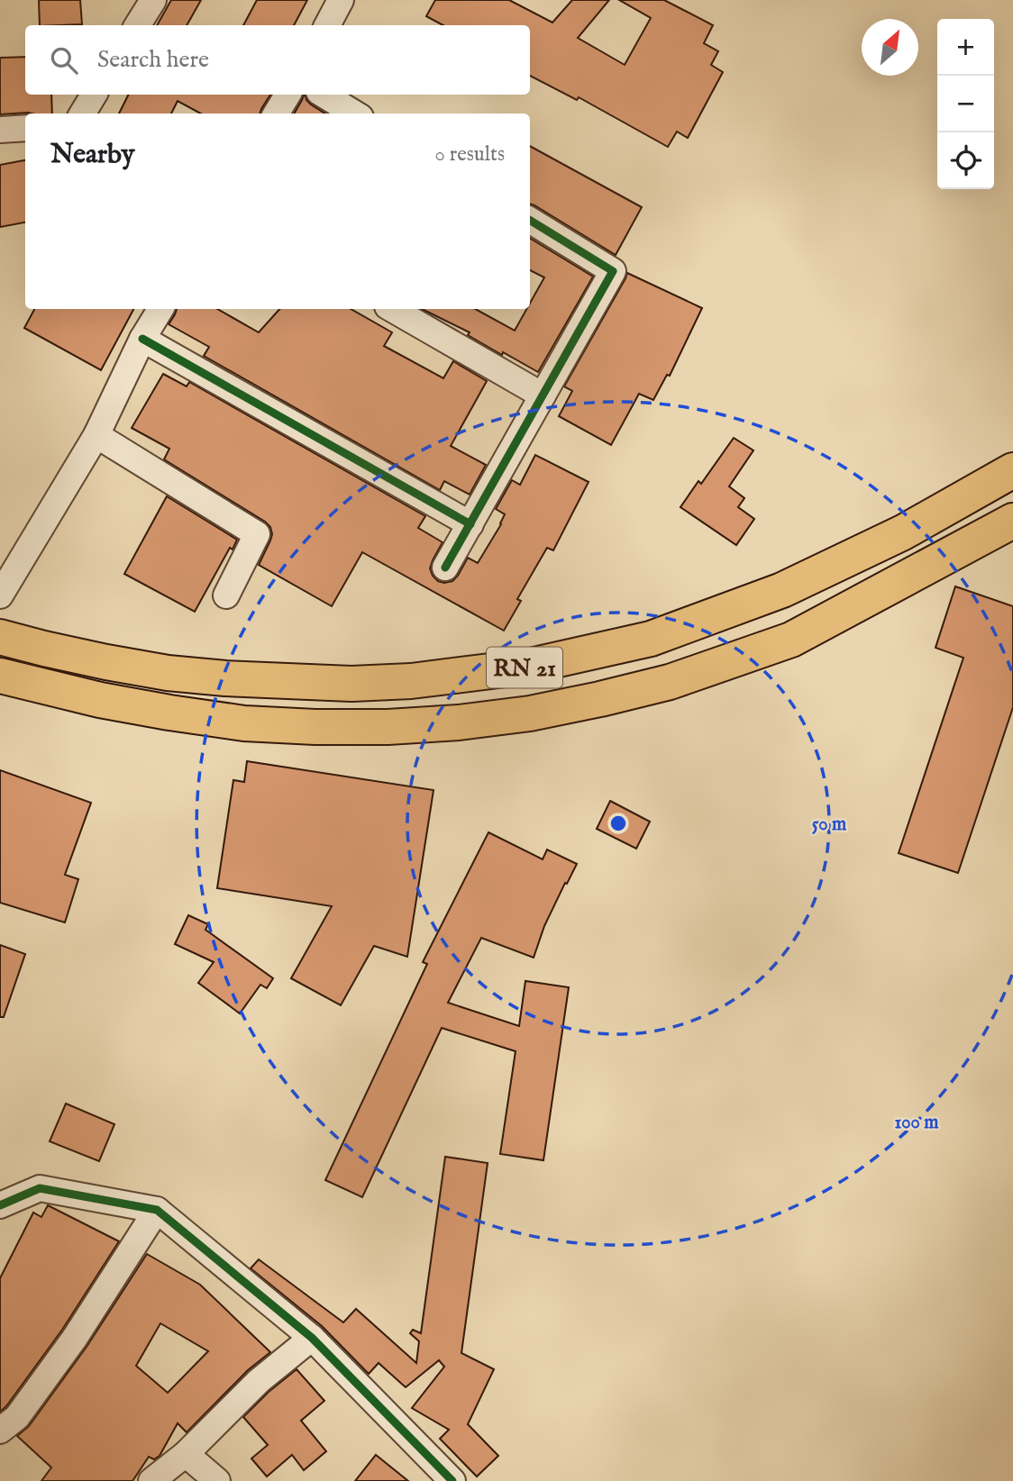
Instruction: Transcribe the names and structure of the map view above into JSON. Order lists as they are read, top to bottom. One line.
{"streets":{"main road":["RN 21"]},"north":"top right","page":{"map_buttons":["+","−"],"search":"Search here","heading":["Nearby","0 results"]},"rings":["50 m","100 m"]}
